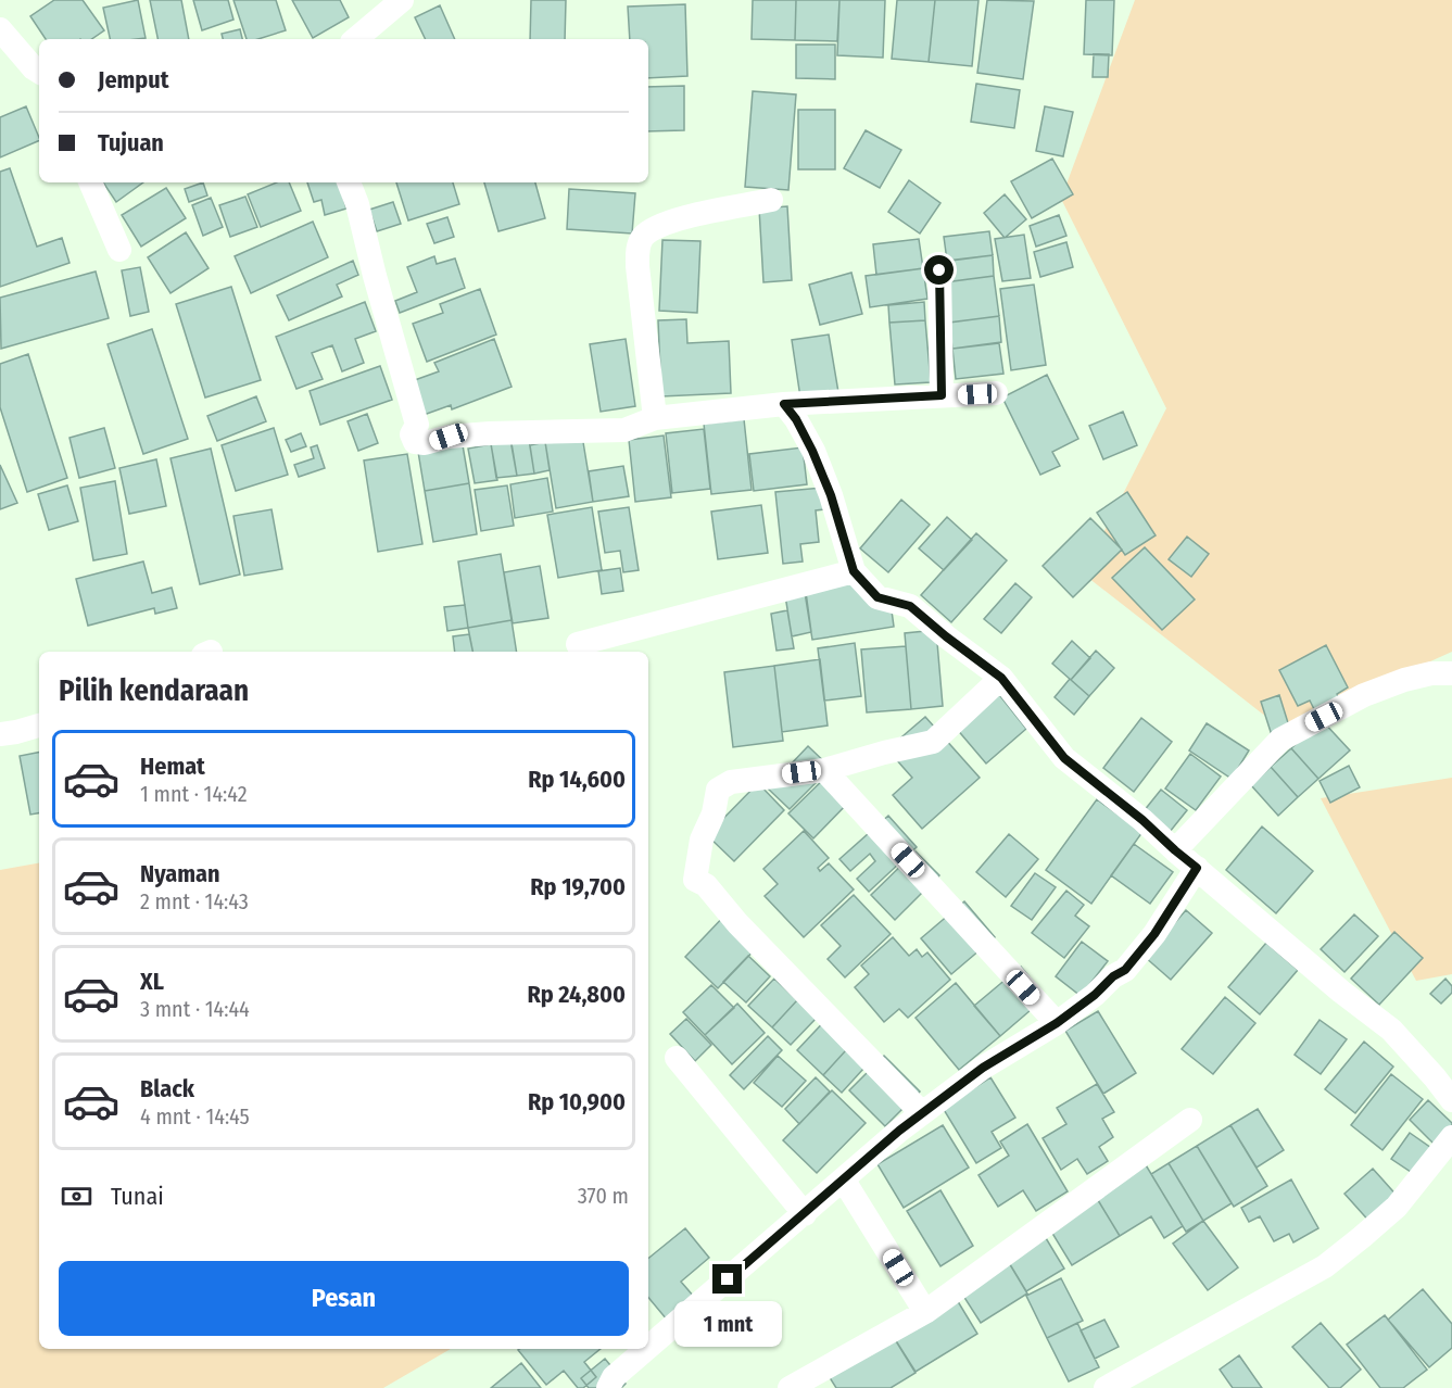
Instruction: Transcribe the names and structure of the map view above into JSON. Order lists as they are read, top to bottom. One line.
{"page":{"banner":["Jemput","Tujuan"],"heading":"Pilih kendaraan","list":[{"name":"Hemat","note":"1 mnt · 14:42","value":"Rp 14,600"},{"name":"Nyaman","note":"2 mnt · 14:43","value":"Rp 19,700"},{"name":"XL","note":"3 mnt · 14:44","value":"Rp 24,800"},{"name":"Black","note":"4 mnt · 14:45","value":"Rp 10,900"}],"pay":["Tunai","370 m"],"buttons":"Pesan","bubble":"1 mnt"}}
